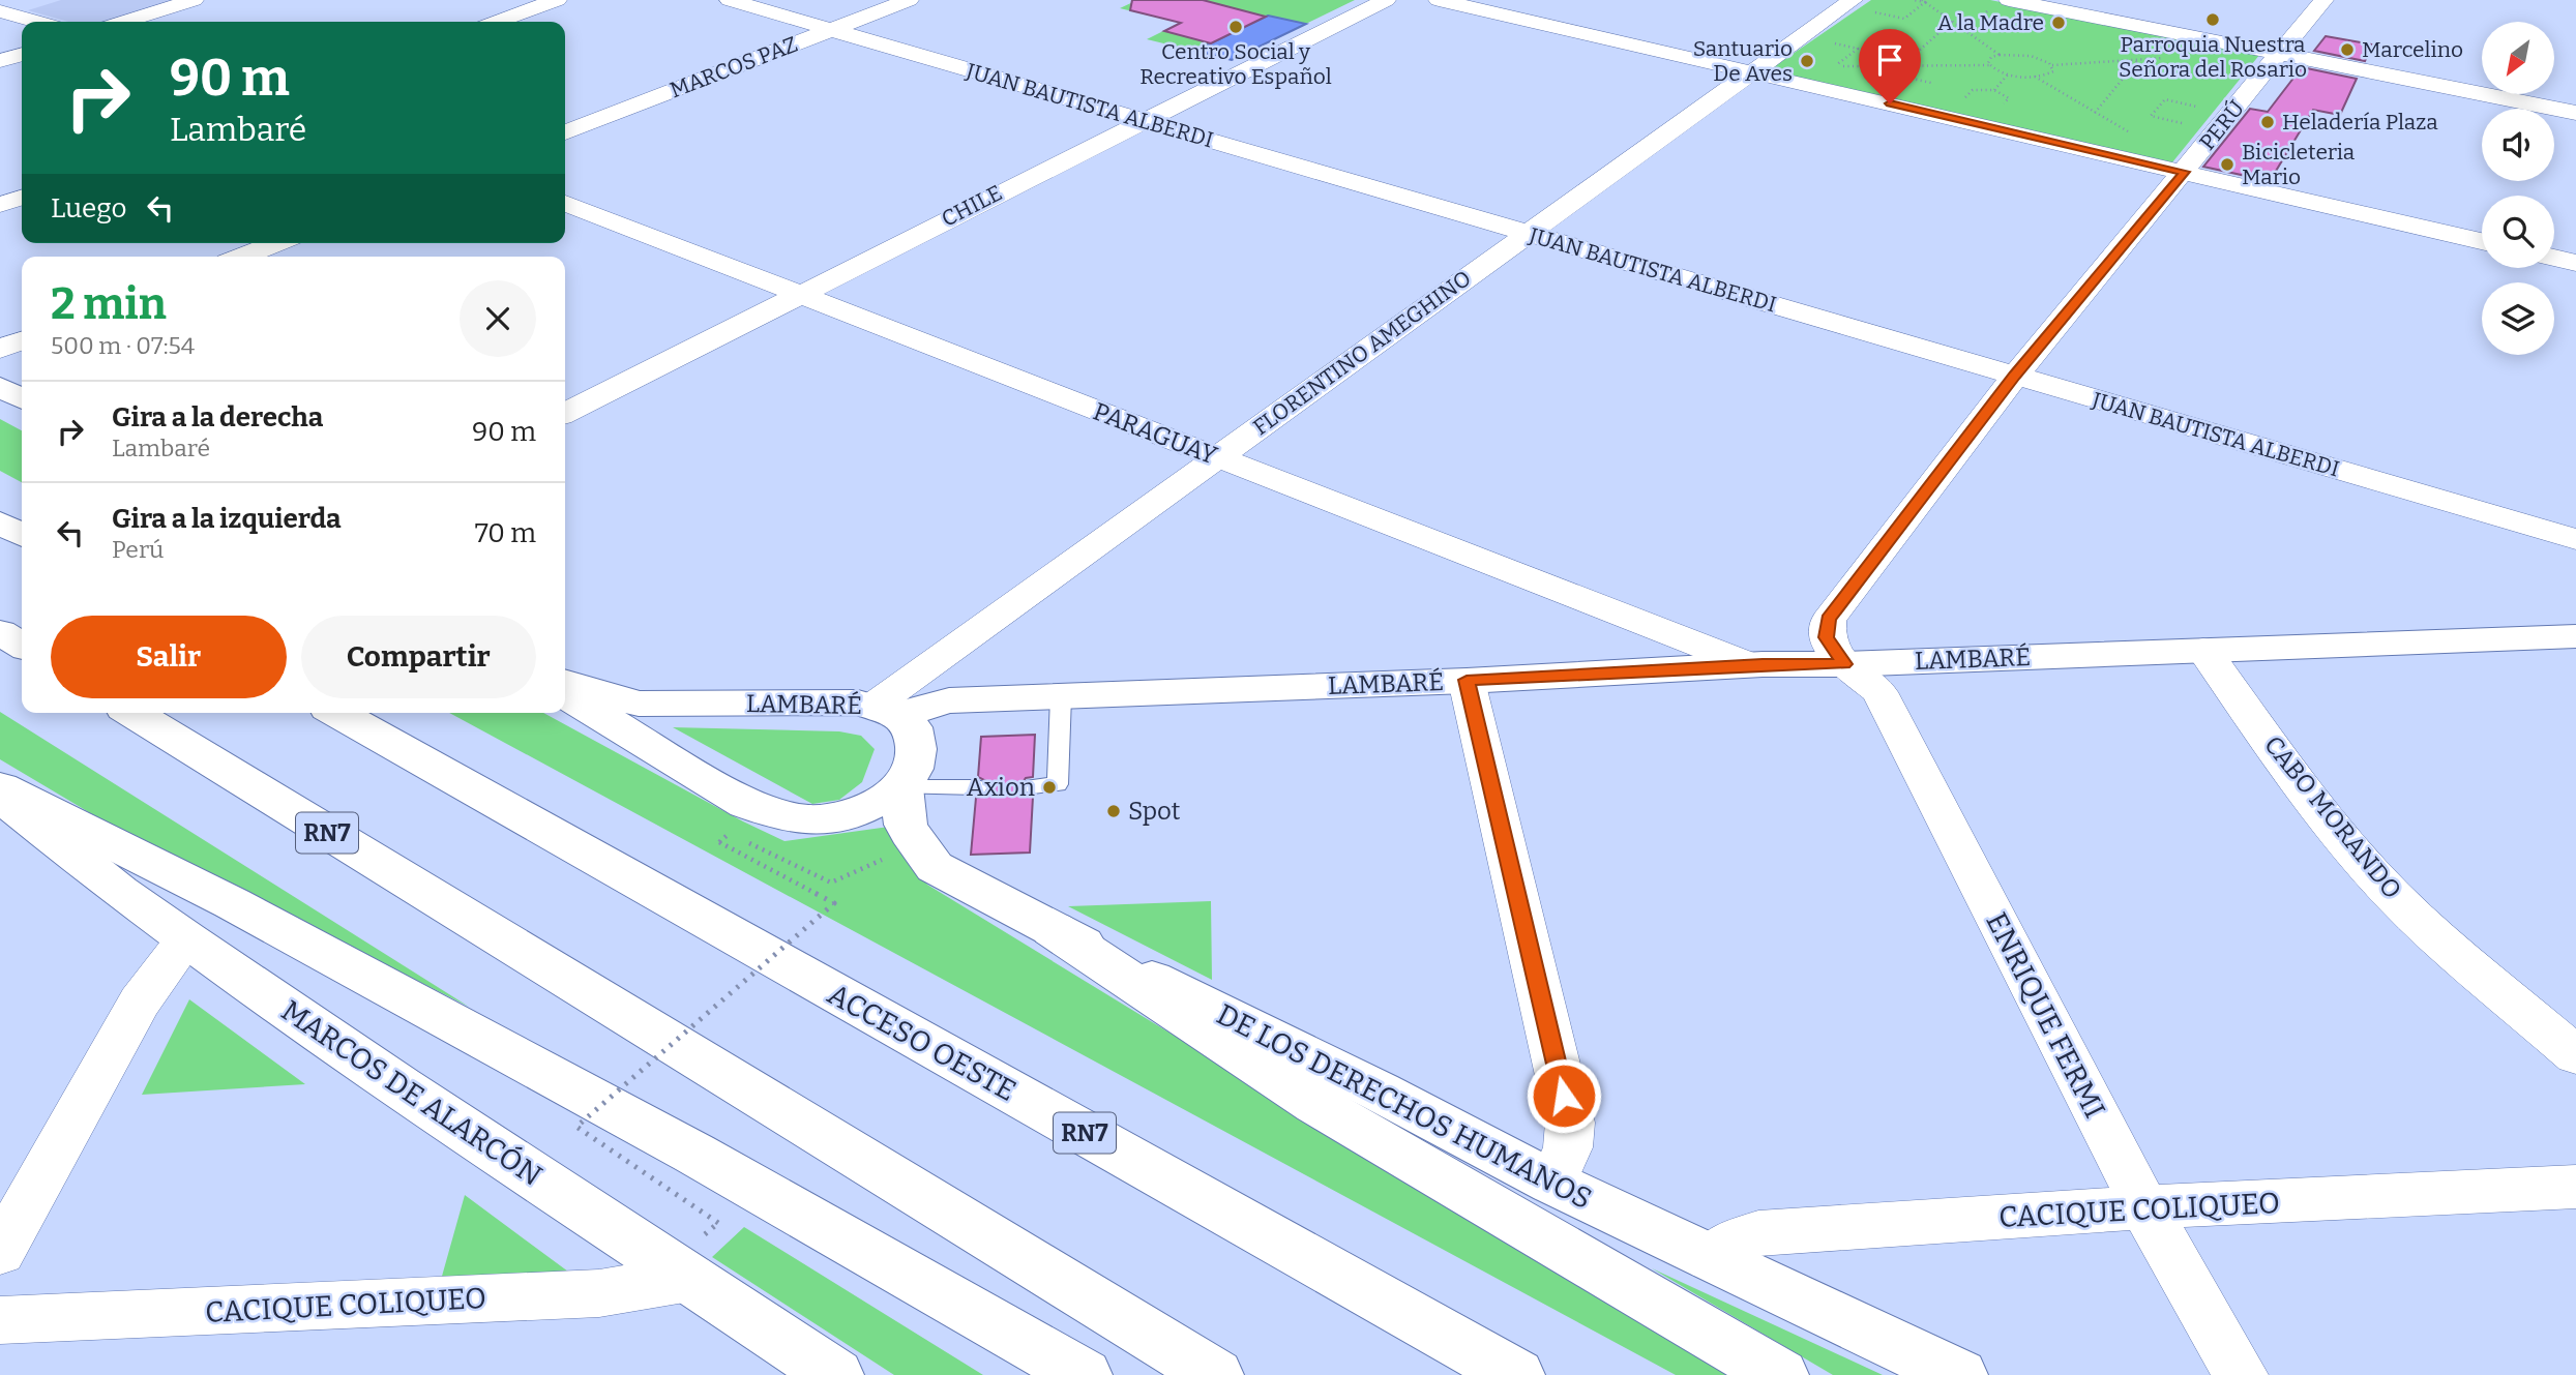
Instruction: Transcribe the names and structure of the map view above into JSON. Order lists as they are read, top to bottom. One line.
{"streets":{"main road":["LAMBARÉ","RN7","ACCESO OESTE","MARCOS DE ALARCÓN","DE LOS DERECHOS HUMANOS"],"street":["MARCOS PAZ","JUAN BAUTISTA ALBERDI","PERÚ","CHILE","FLORENTINO AMEGHINO","PARAGUAY","CABO MORANDO","ENRIQUE FERMI","CACIQUE COLIQUEO"]},"crossings":[["MARCOS PAZ","JUAN BAUTISTA ALBERDI"],["JUAN BAUTISTA ALBERDI","PERÚ"],["JUAN BAUTISTA ALBERDI","CHILE"],["JUAN BAUTISTA ALBERDI","FLORENTINO AMEGHINO"],["PERÚ","LAMBARÉ"],["PERÚ","ENRIQUE FERMI"],["CHILE","PARAGUAY"],["FLORENTINO AMEGHINO","PARAGUAY"],["FLORENTINO AMEGHINO","LAMBARÉ"],["PARAGUAY","LAMBARÉ"],["LAMBARÉ","CABO MORANDO"],["LAMBARÉ","ENRIQUE FERMI"],["ENRIQUE FERMI","CACIQUE COLIQUEO"],["MARCOS DE ALARCÓN","CACIQUE COLIQUEO"],["DE LOS DERECHOS HUMANOS","CACIQUE COLIQUEO"]],"places":["Parroquia Nuestra Señora del Rosario","A la Madre","Centro Social y Recreativo Español","Marcelino","Santuario De Aves","Heladería Plaza","Bicicleteria Mario","Axion","Spot"],"north":"bottom left","page":{"turn":["90 m","Lambaré"],"then":"Luego","heading":["2 min","500 m · 07:54"],"list":[{"name":"Gira a la derecha","note":"Lambaré","value":"90 m"},{"name":"Gira a la izquierda","note":"Perú","value":"70 m"}],"buttons":["Salir","Compartir"]}}
